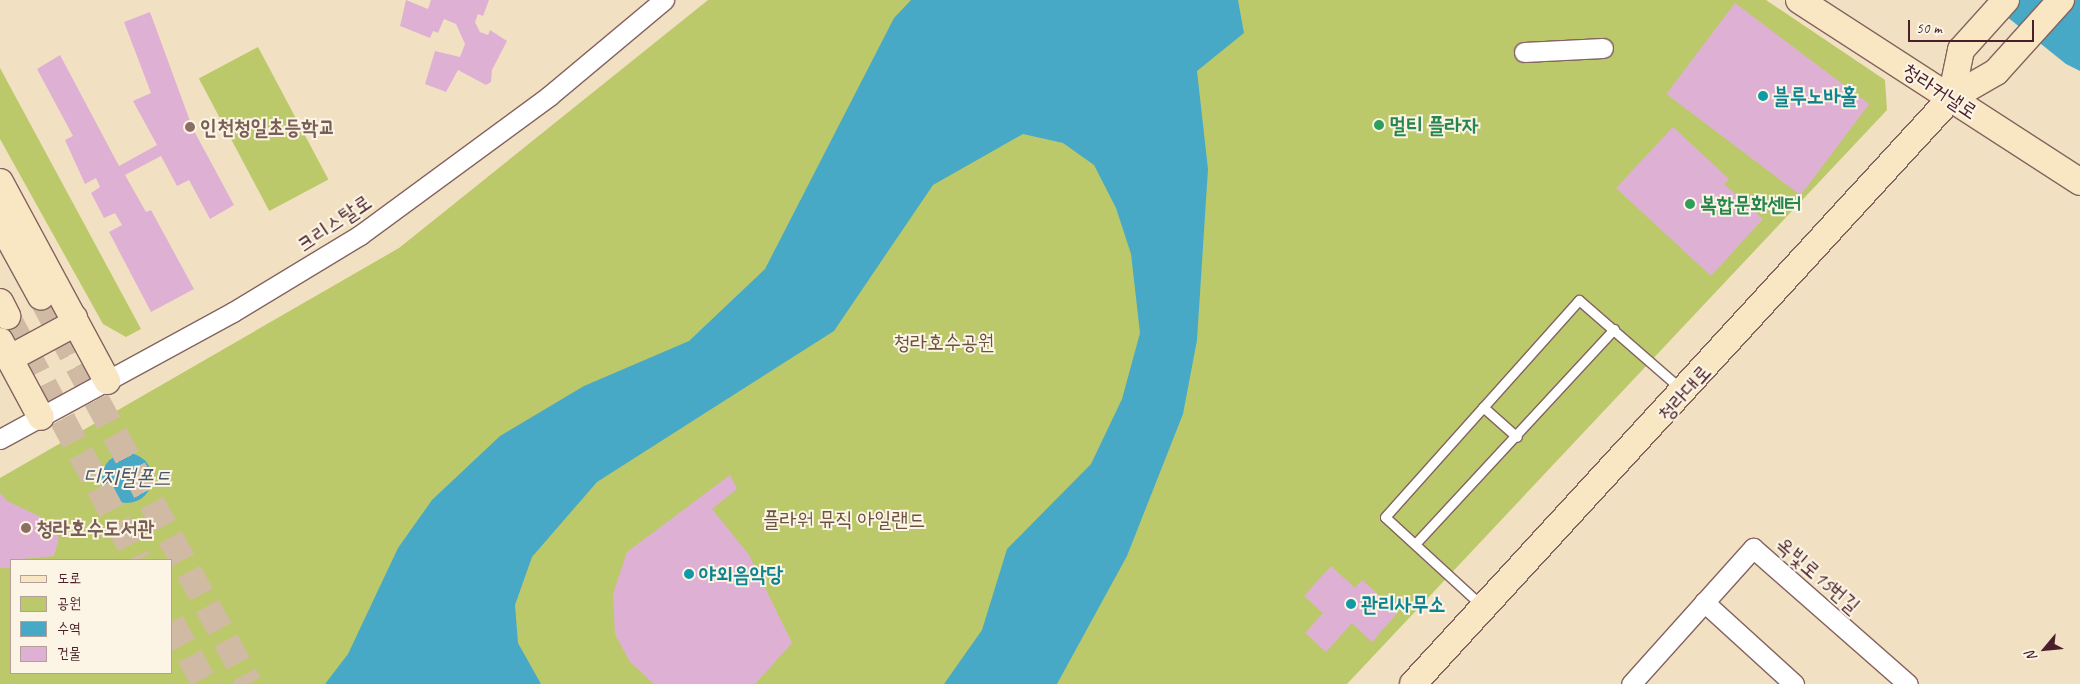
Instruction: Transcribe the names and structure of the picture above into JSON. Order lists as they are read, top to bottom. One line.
{"streets":{"street":["청라커낼로","크리스탈로","청라대로","옥빛로15번길"]},"crossings":[["청라커낼로","청라대로"]],"water":["디지털폰드"],"parks":["청라호수공원","플라워 뮤직 아일랜드"],"places":["블루노바홀","멀티 플라자","인천청일초등학교","복합문화센터","청라호수도서관","야외음악당","관리사무소"],"legend":["도로","공원","수역","건물"],"scale_bar":"50 m","north":"bottom left"}
